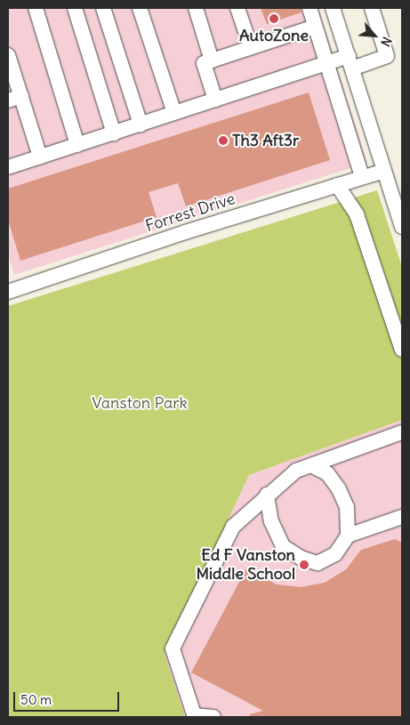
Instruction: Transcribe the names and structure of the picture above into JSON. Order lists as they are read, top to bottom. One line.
{"streets":{"street":["Forrest Drive"]},"parks":["Vanston Park"],"places":["AutoZone","Th3 Aft3r","Ed F Vanston Middle School"],"scale_bar":"50 m","north":"bottom right"}
